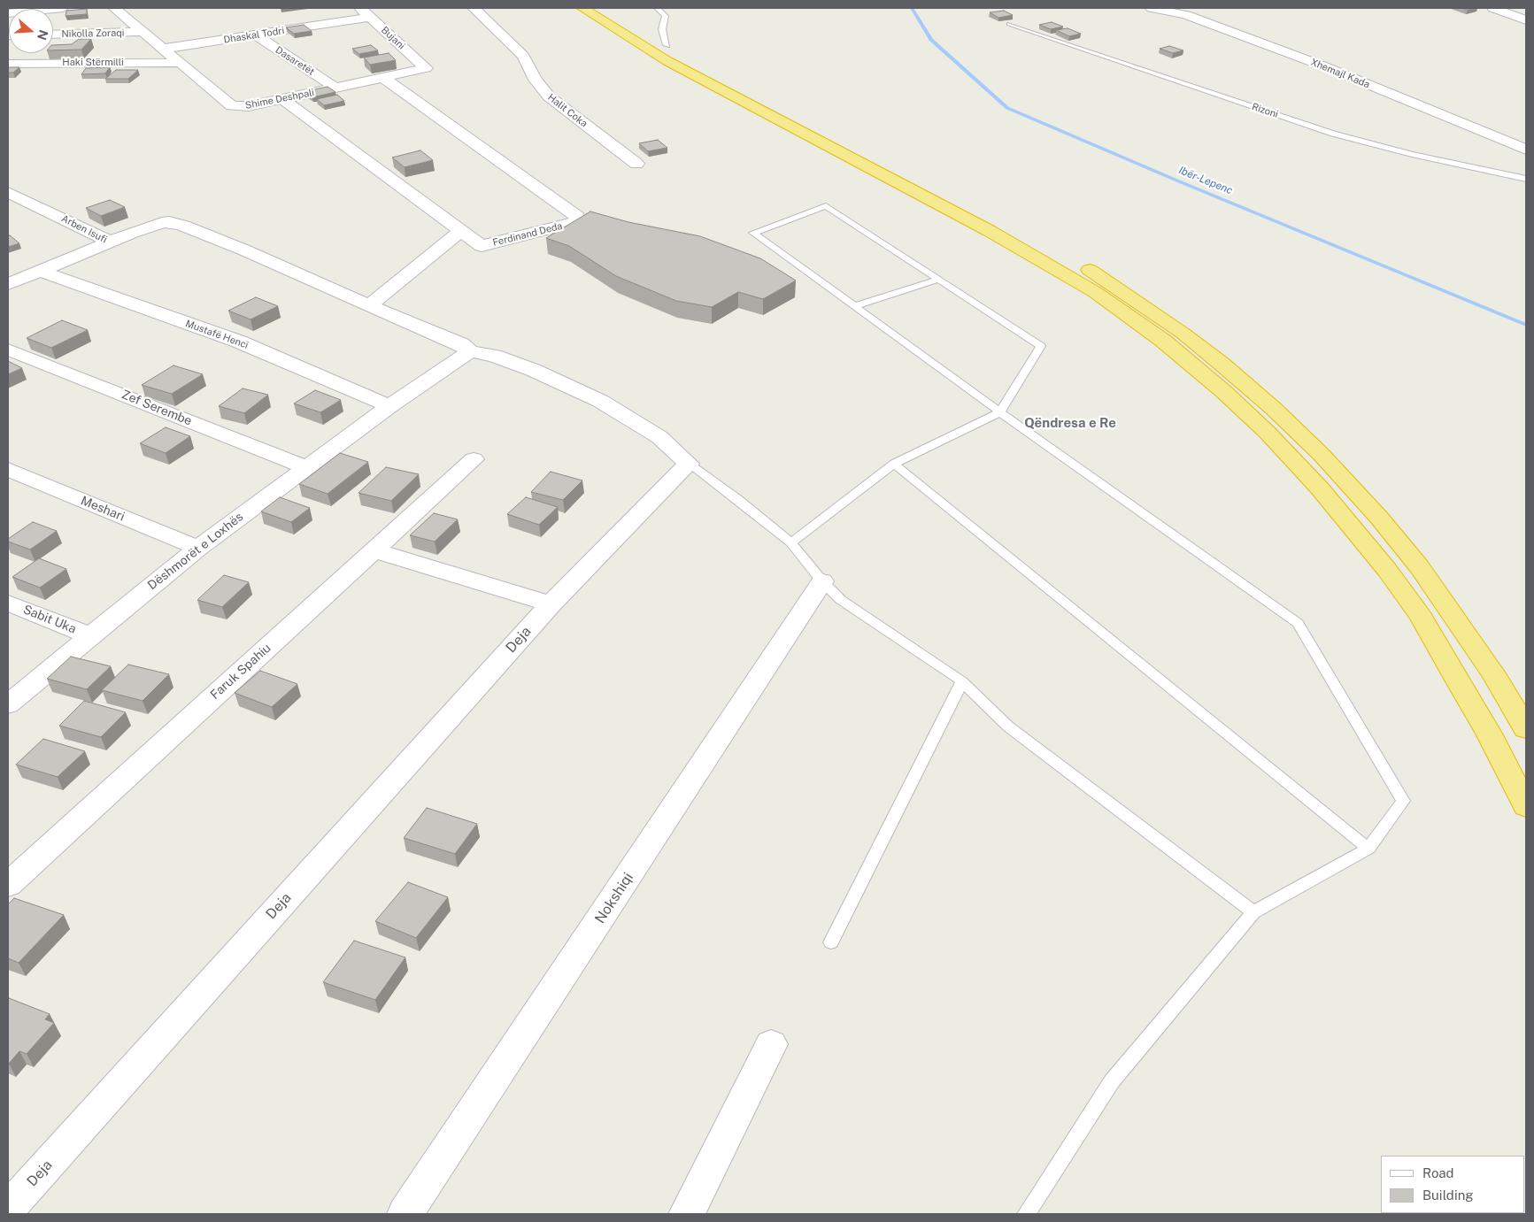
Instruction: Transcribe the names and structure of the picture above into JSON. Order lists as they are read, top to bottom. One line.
{"streets":{"street":["Nikolla Zoraqi","Dhaskal Todri","Bujani","Dasaretët","Haki Stërmilli","Xhemajl Kada","Shime Deshpali","Halit Coka","Arben Isufi","Ferdinand Deda","Mustafë Henci","Zef Serembe","Meshari","Dëshmorët e Loxhës","Sabit Uka","Deja","Faruk Spahiu","Nokshiqi"],"lane":["Rizoni"]},"crossings":[["Nikolla Zoraqi","Shime Deshpali"],["Dhaskal Todri","Bujani"],["Dhaskal Todri","Dasaretët"],["Dhaskal Todri","Shime Deshpali"],["Bujani","Shime Deshpali"],["Dasaretët","Shime Deshpali"],["Haki Stërmilli","Shime Deshpali"],["Shime Deshpali","Ferdinand Deda"],["Arben Isufi","Mustafë Henci"],["Mustafë Henci","Dëshmorët e Loxhës"],["Zef Serembe","Dëshmorët e Loxhës"],["Meshari","Dëshmorët e Loxhës"],["Dëshmorët e Loxhës","Sabit Uka"]],"districts":["Qëndresa e Re"],"water":["Ibër-Lepenc"],"legend":["Road","Building"],"north":"right"}
